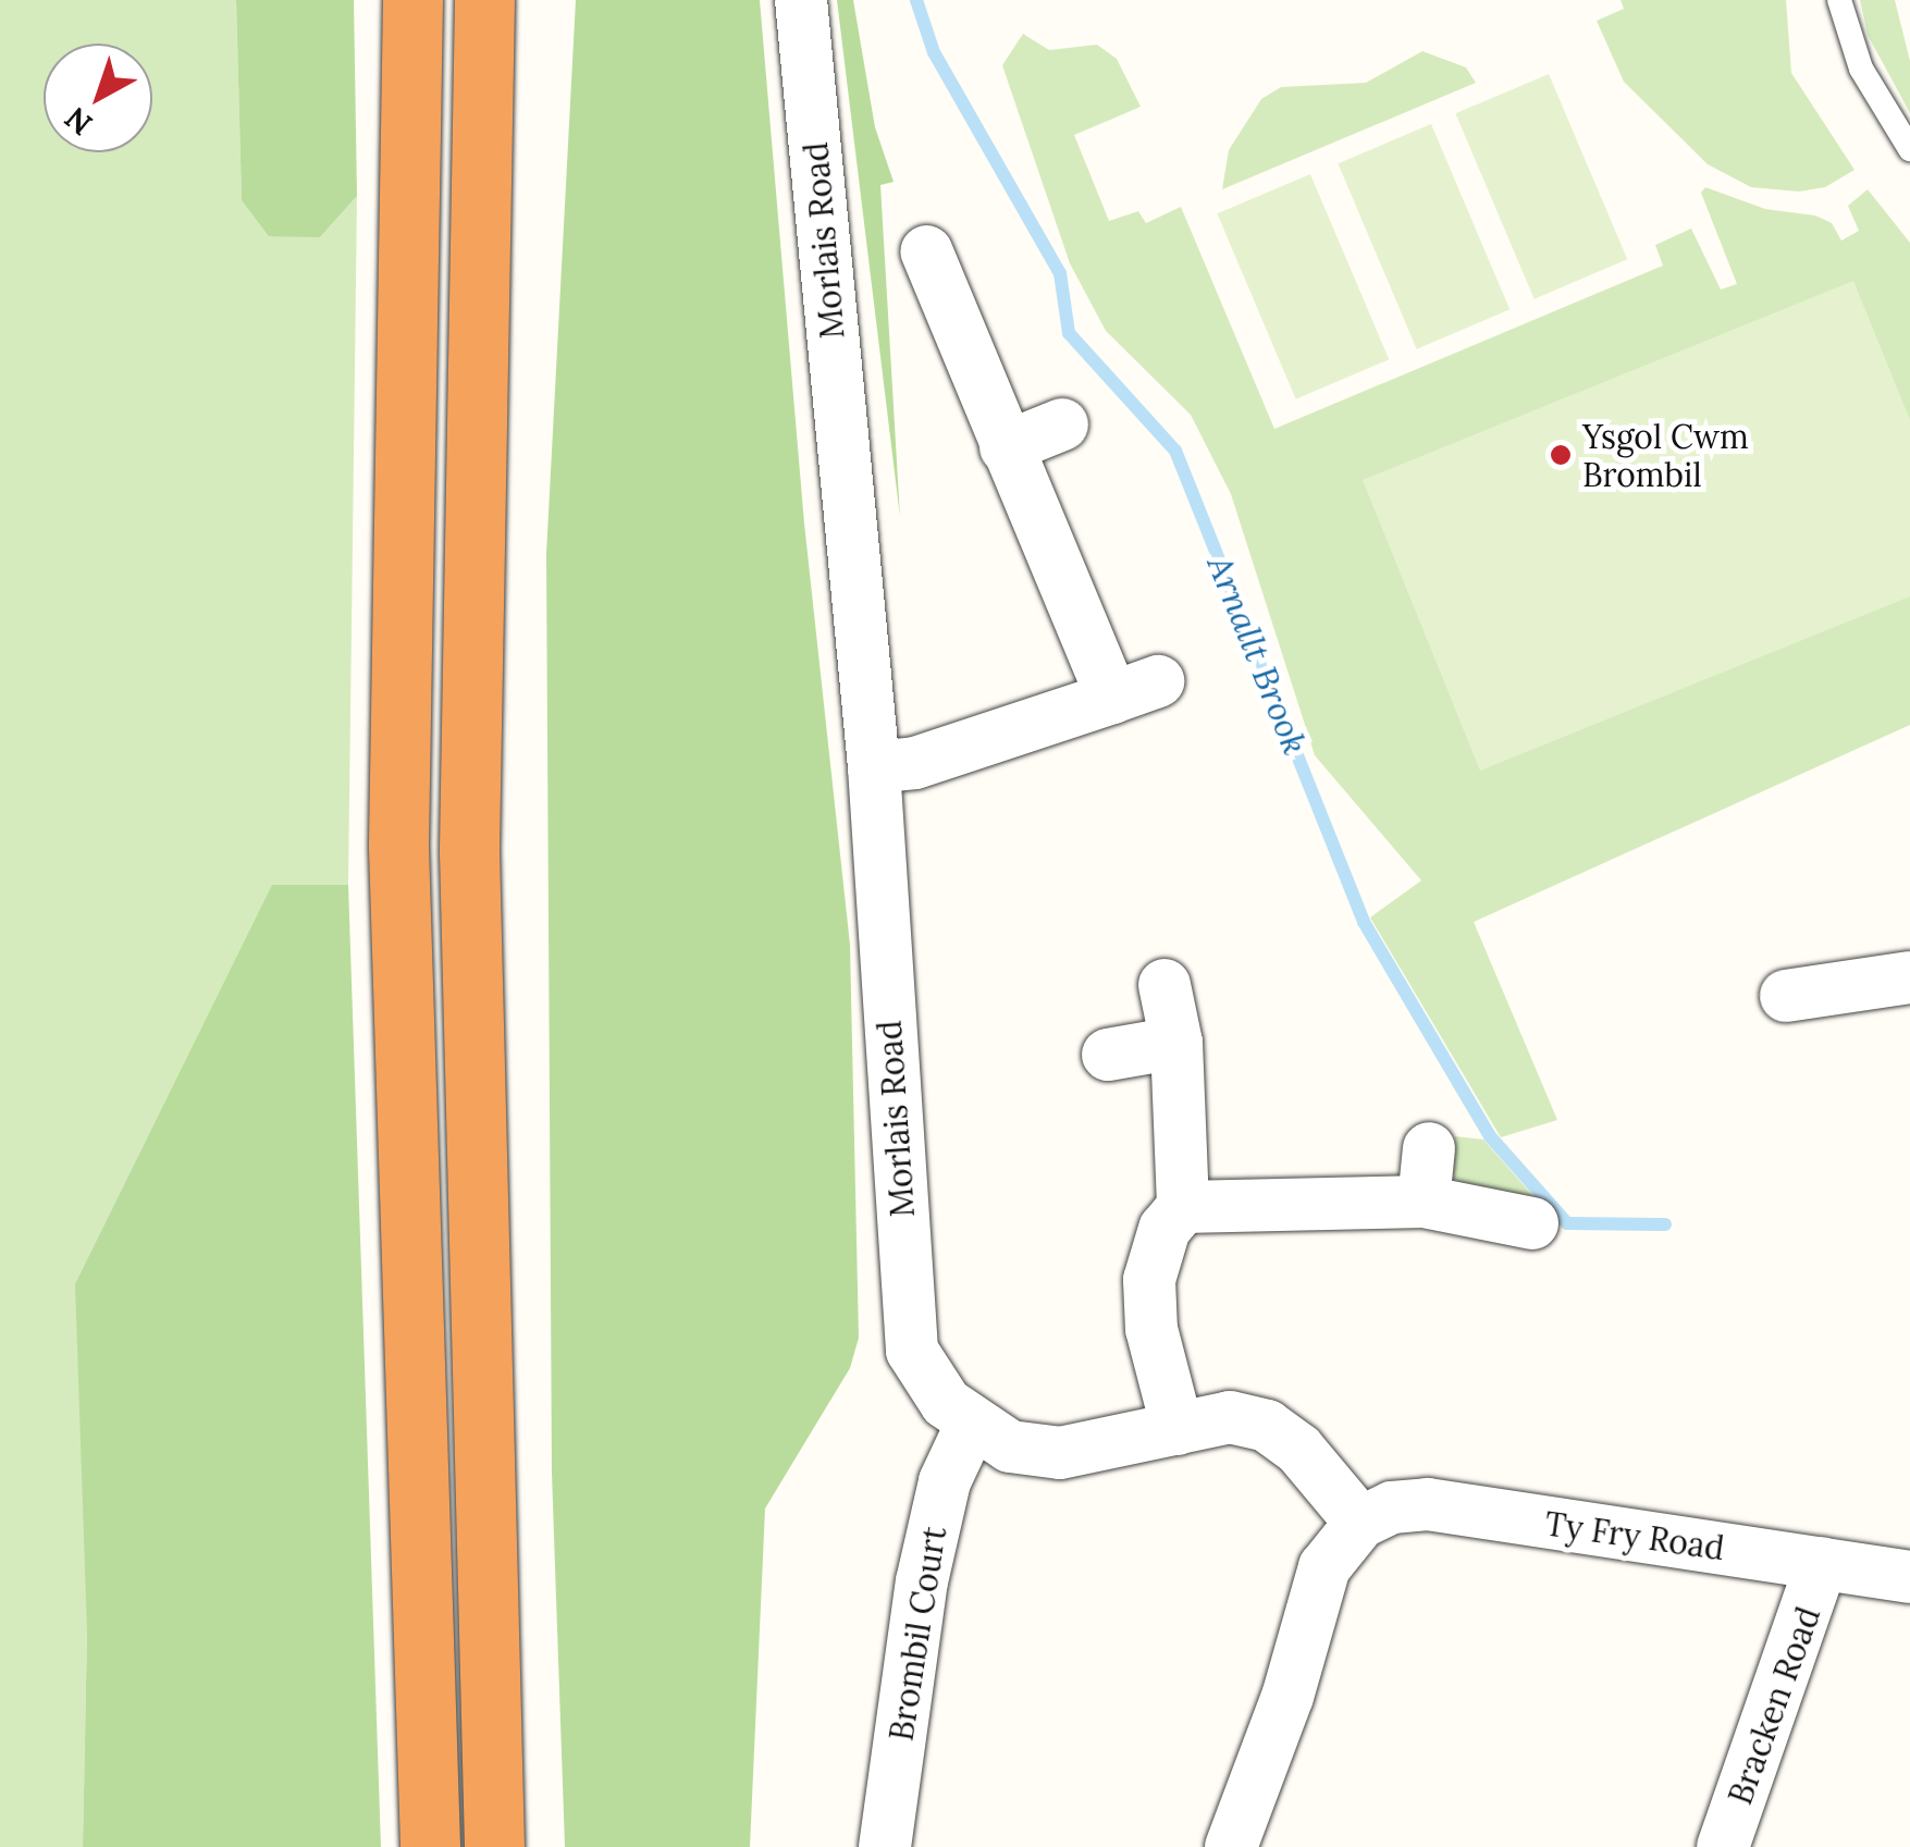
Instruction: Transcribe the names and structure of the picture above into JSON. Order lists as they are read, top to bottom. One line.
{"streets":{"street":["Morlais Road","Ty Fry Road","Brombil Court","Bracken Road"]},"crossings":[["Morlais Road","Ty Fry Road"],["Morlais Road","Brombil Court"],["Ty Fry Road","Bracken Road"]],"water":["Arnallt Brook"],"places":["Ysgol Cwm Brombil"],"north":"bottom left"}
